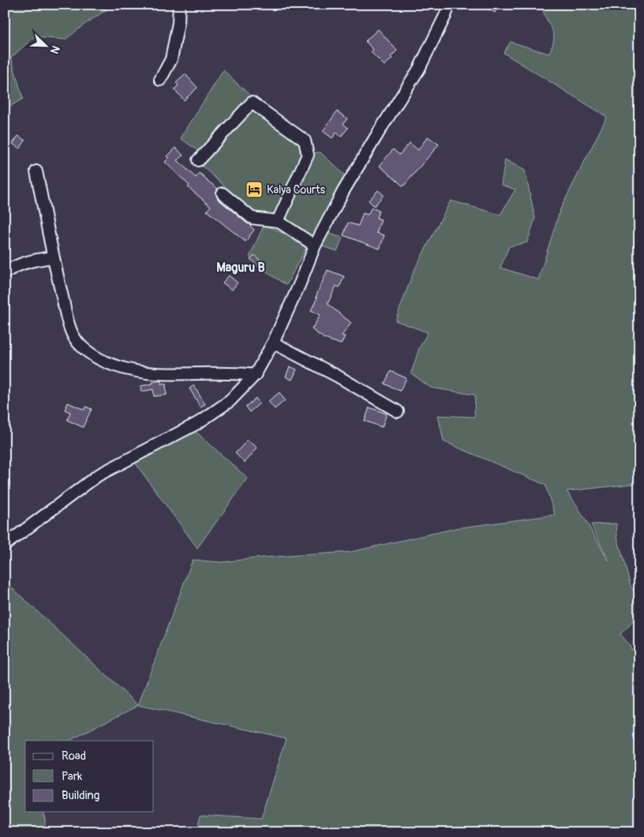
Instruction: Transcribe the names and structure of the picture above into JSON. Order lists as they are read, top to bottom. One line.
{"districts":["Maguru B"],"places":{"hotel":["Kalya Courts"]},"legend":["Road","Park","Building"],"north":"bottom right"}
